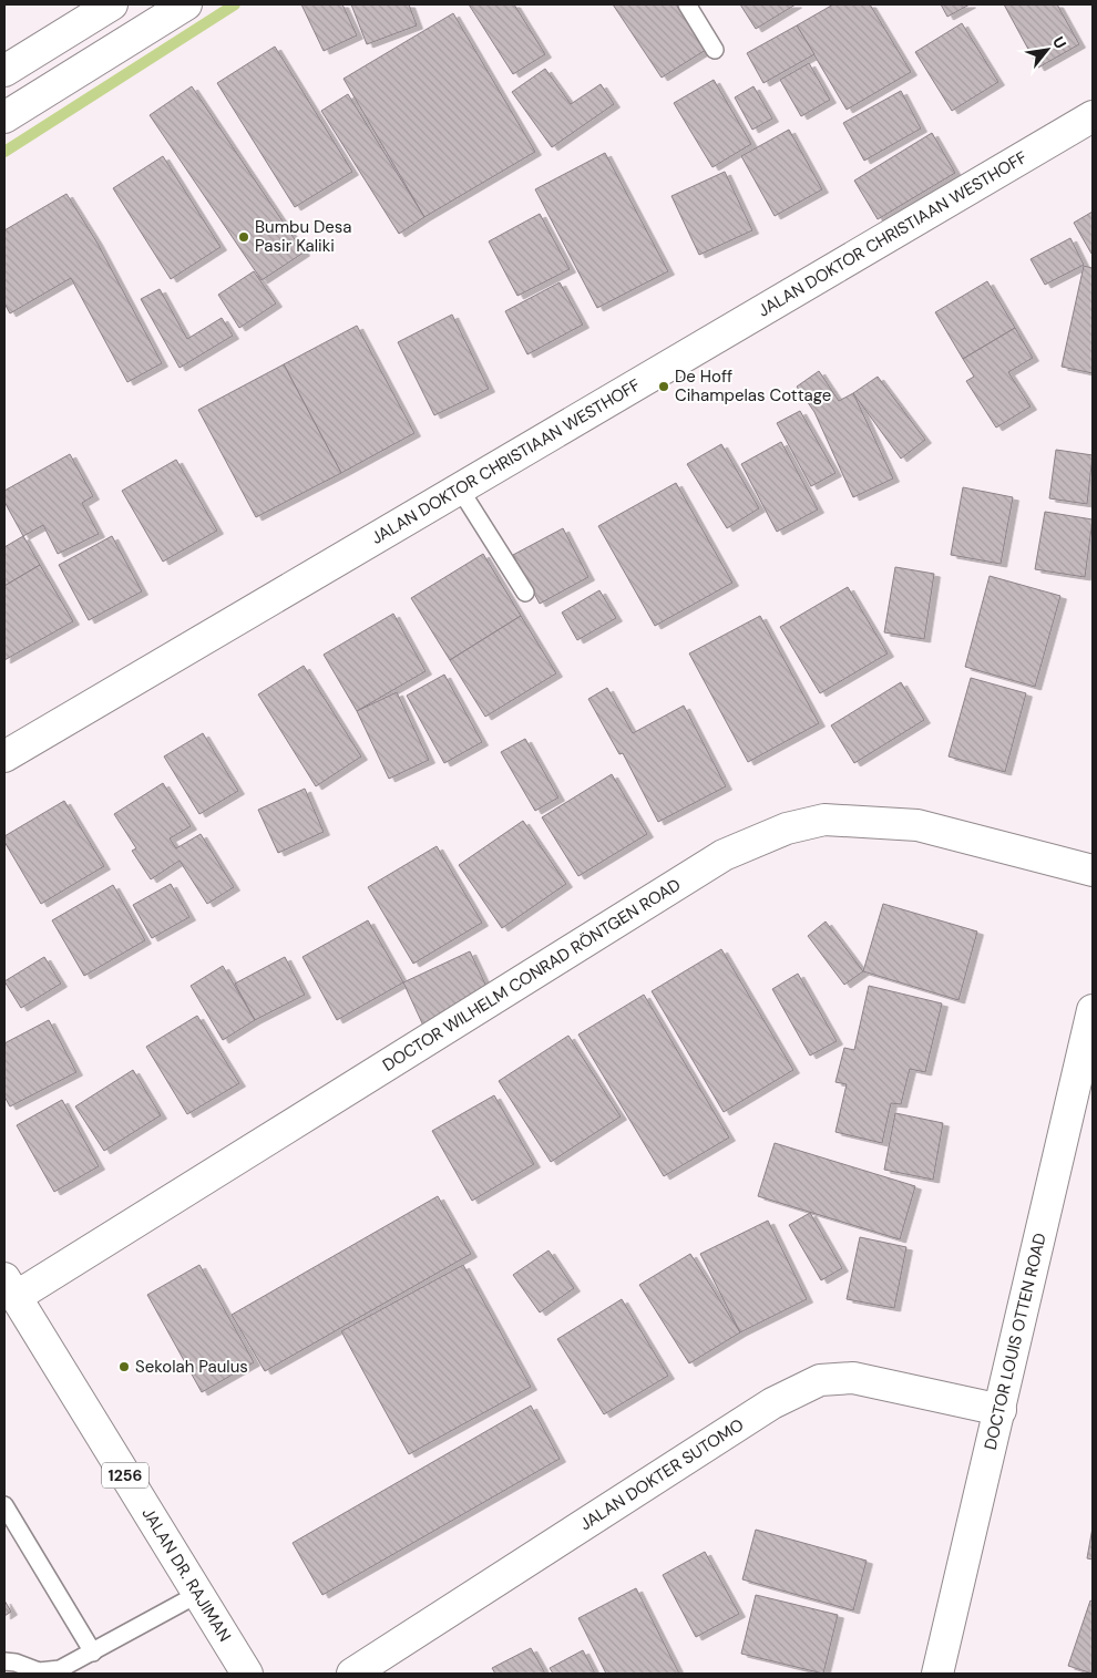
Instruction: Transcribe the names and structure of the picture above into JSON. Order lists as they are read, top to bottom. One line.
{"streets":{"main road":["JALAN DOKTOR CHRISTIAAN WESTHOFF","DOCTOR WILHELM CONRAD RÖNTGEN ROAD","DOCTOR LOUIS OTTEN ROAD","JALAN DOKTER SUTOMO","1256","JALAN DR. RAJIMAN"]},"crossings":[["DOCTOR WILHELM CONRAD RÖNTGEN ROAD","JALAN DR. RAJIMAN"],["DOCTOR LOUIS OTTEN ROAD","JALAN DOKTER SUTOMO"]],"places":["Bumbu Desa Pasir Kaliki","De Hoff Cihampelas Cottage","Sekolah Paulus"],"north":"top right"}
